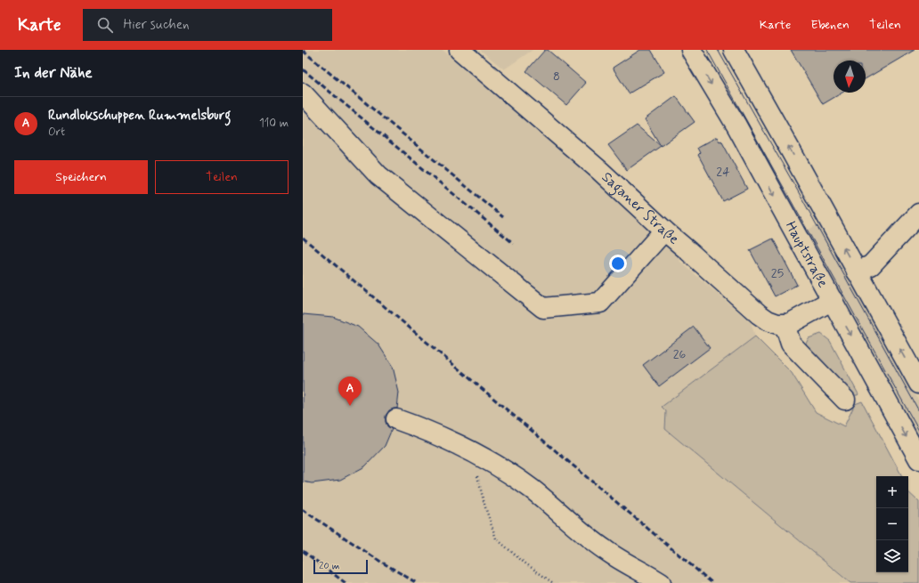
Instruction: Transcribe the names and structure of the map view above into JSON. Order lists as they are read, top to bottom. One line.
{"streets":{"main road":["Saganer Straße","Hauptstraße"]},"house_numbers":["8","24","25","26"],"scale_bar":"20 m","north":"bottom","page":{"header":"Karte","search":"Hier suchen","nav":["Karte","Ebenen","Teilen"],"heading":"In der Nähe","list":[{"mark":"A","name":"Rundlokschuppen Rummelsburg","note":"Ort","value":"110 m"}],"buttons":["Speichern","Teilen"],"pins":"A","map_buttons":["+","−"],"scale":"20 m"}}
